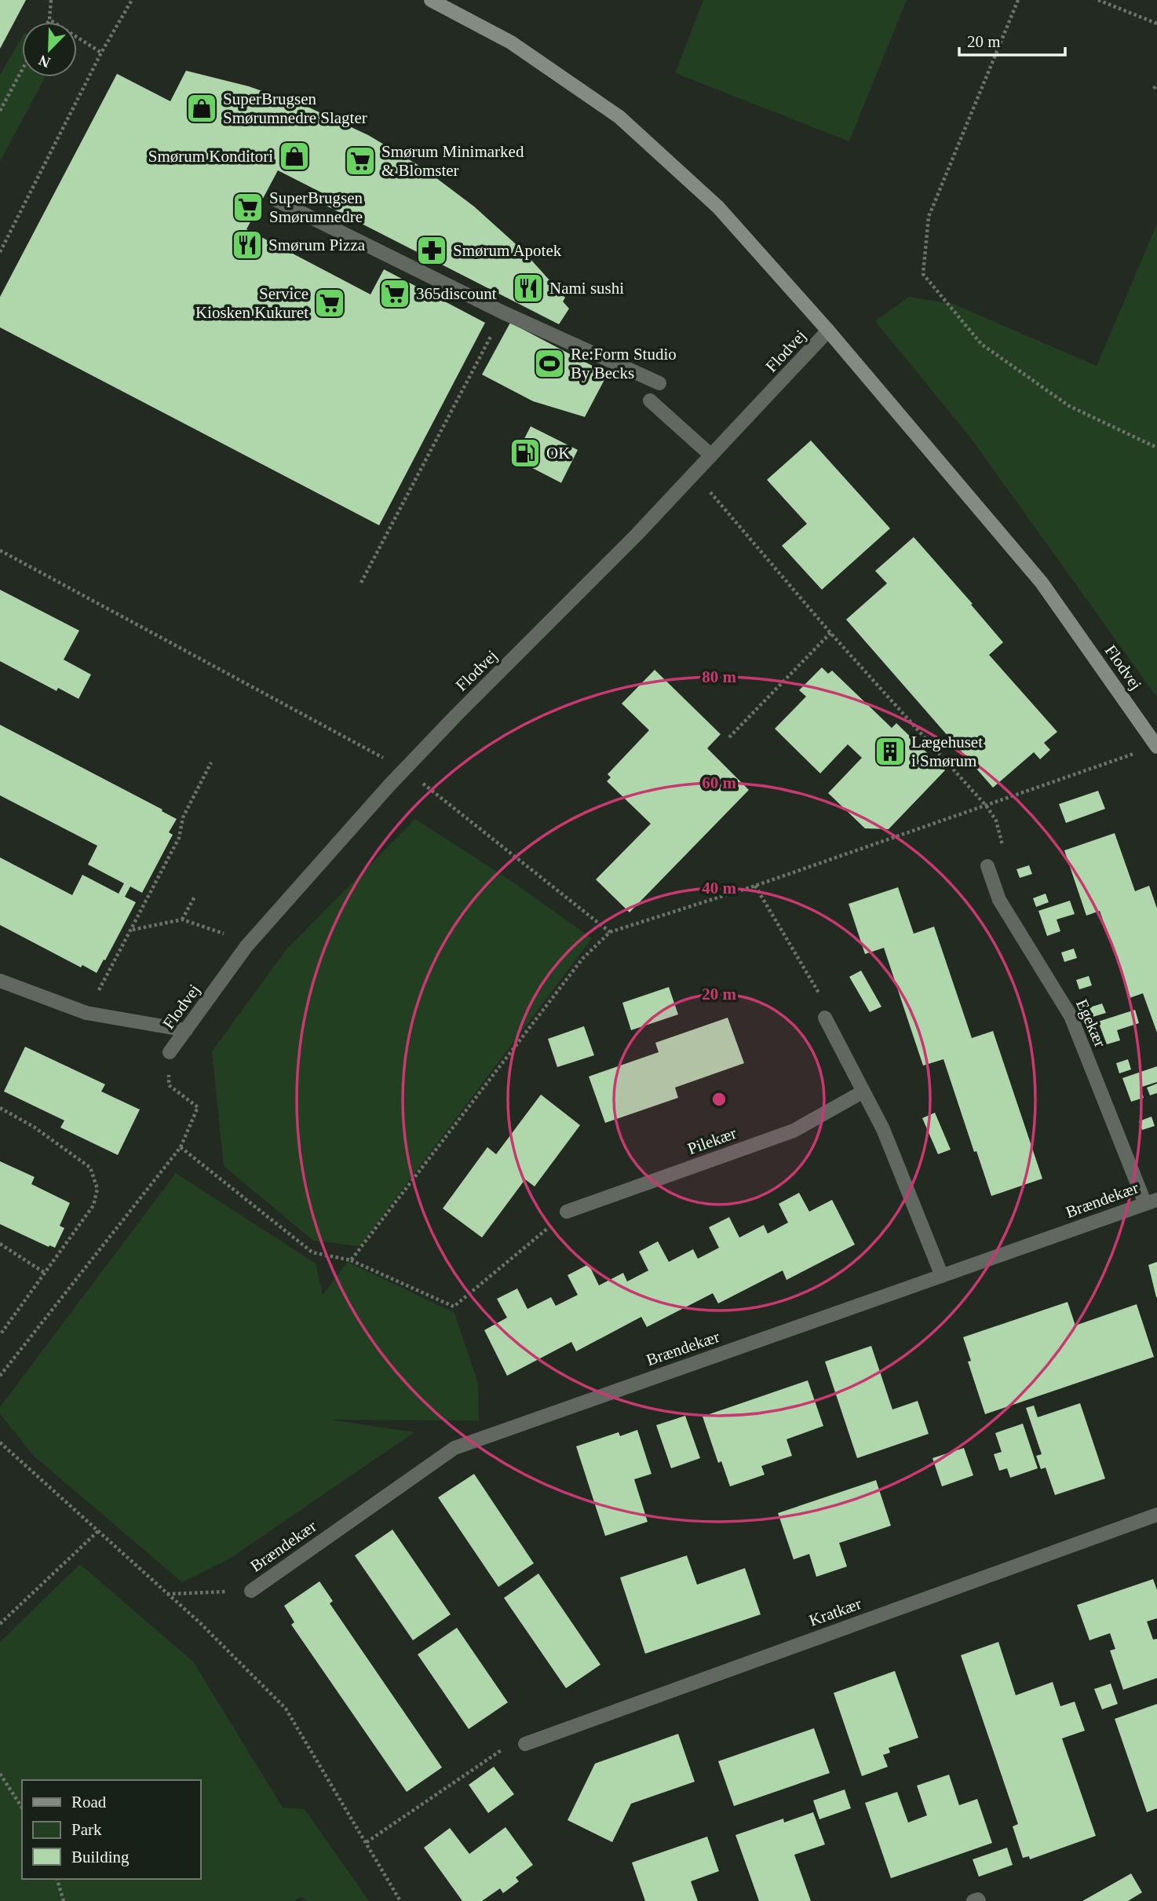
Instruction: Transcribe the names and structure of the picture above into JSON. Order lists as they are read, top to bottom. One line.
{"streets":{"street":["Flodvej","Egekær","Pilekær","Brændekær","Kratkær"]},"crossings":[["Egekær","Brændekær"]],"places":{"shop":["SuperBrugsen Smørumnedre Slagter","Smørum Konditori"],"supermarket":["Smørum Minimarked & Blomster","SuperBrugsen Smørumnedre","365discount","Service Kiosken Kukuret"],"restaurant":["Smørum Pizza","Nami sushi"],"pharmacy":["Smørum Apotek"],"sports":["Re:Form Studio By Becks"],"fuel station":["OK"],"building":["Lægehuset i Smørum"]},"legend":["Road","Park","Building"],"scale_bar":"20 m","north":"bottom left","rings":["80 m","60 m","40 m","20 m"]}
